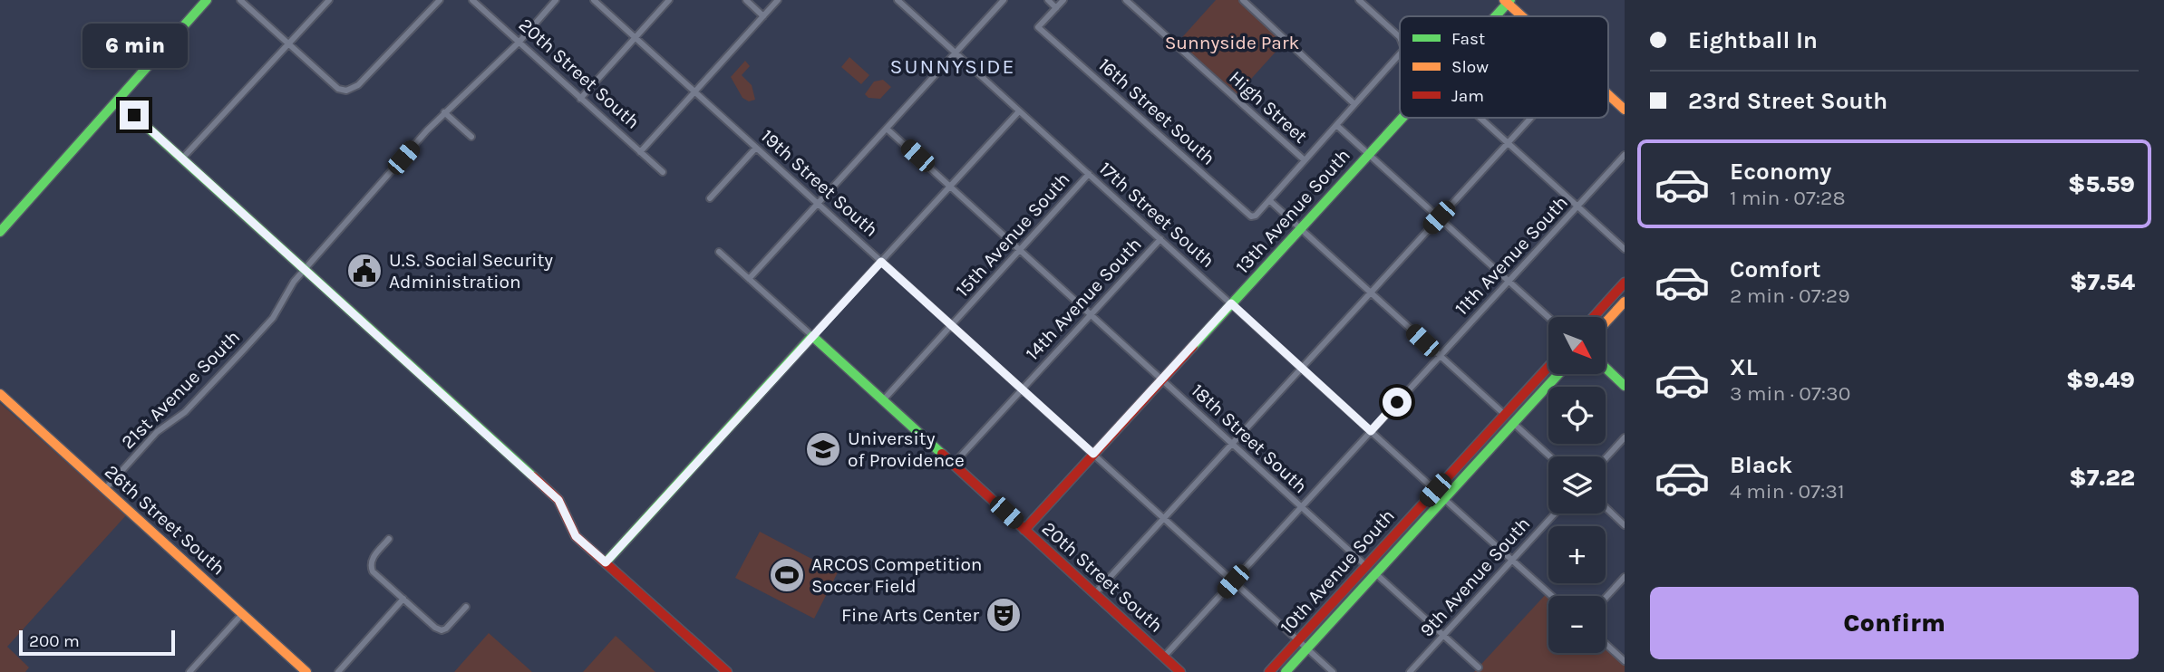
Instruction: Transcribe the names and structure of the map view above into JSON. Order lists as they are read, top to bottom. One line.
{"streets":{"main road":["20th Street South","13th Avenue South","26th Street South","10th Avenue South"],"street":["High Street","16th Street South","19th Street South","17th Street South","15th Avenue South","11th Avenue South","14th Avenue South","21st Avenue South","18th Street South","9th Avenue South"]},"crossings":[["20th Street South","13th Avenue South"],["20th Street South","15th Avenue South"],["20th Street South","11th Avenue South"],["20th Street South","14th Avenue South"],["20th Street South","21st Avenue South"],["19th Street South","13th Avenue South"],["19th Street South","15th Avenue South"],["19th Street South","11th Avenue South"],["19th Street South","14th Avenue South"],["19th Street South","10th Avenue South"],["13th Avenue South","17th Street South"],["13th Avenue South","18th Street South"],["17th Street South","15th Avenue South"],["17th Street South","11th Avenue South"],["17th Street South","14th Avenue South"],["17th Street South","10th Avenue South"],["17th Street South","9th Avenue South"],["15th Avenue South","18th Street South"],["11th Avenue South","18th Street South"],["14th Avenue South","18th Street South"],["21st Avenue South","26th Street South"],["18th Street South","10th Avenue South"],["18th Street South","9th Avenue South"]],"districts":["SUNNYSIDE"],"parks":["Sunnyside Park"],"places":{"public building":["U.S. Social Security Administration"],"school or university":["University of Providence"],"sports":["ARCOS Competition Soccer Field"],"theatre":["Fine Arts Center"]},"legend":["Fast","Slow","Jam"],"scale_bar":"200 m","north":"bottom right","page":{"banner":["Eightball In","23rd Street South"],"bubble":"6 min","list":[{"name":"Economy","note":"1 min · 07:28","value":"$5.59"},{"name":"Comfort","note":"2 min · 07:29","value":"$7.54"},{"name":"XL","note":"3 min · 07:30","value":"$9.49"},{"name":"Black","note":"4 min · 07:31","value":"$7.22"}],"map_buttons":["+","−"],"buttons":"Confirm","scale":"200 m"}}
